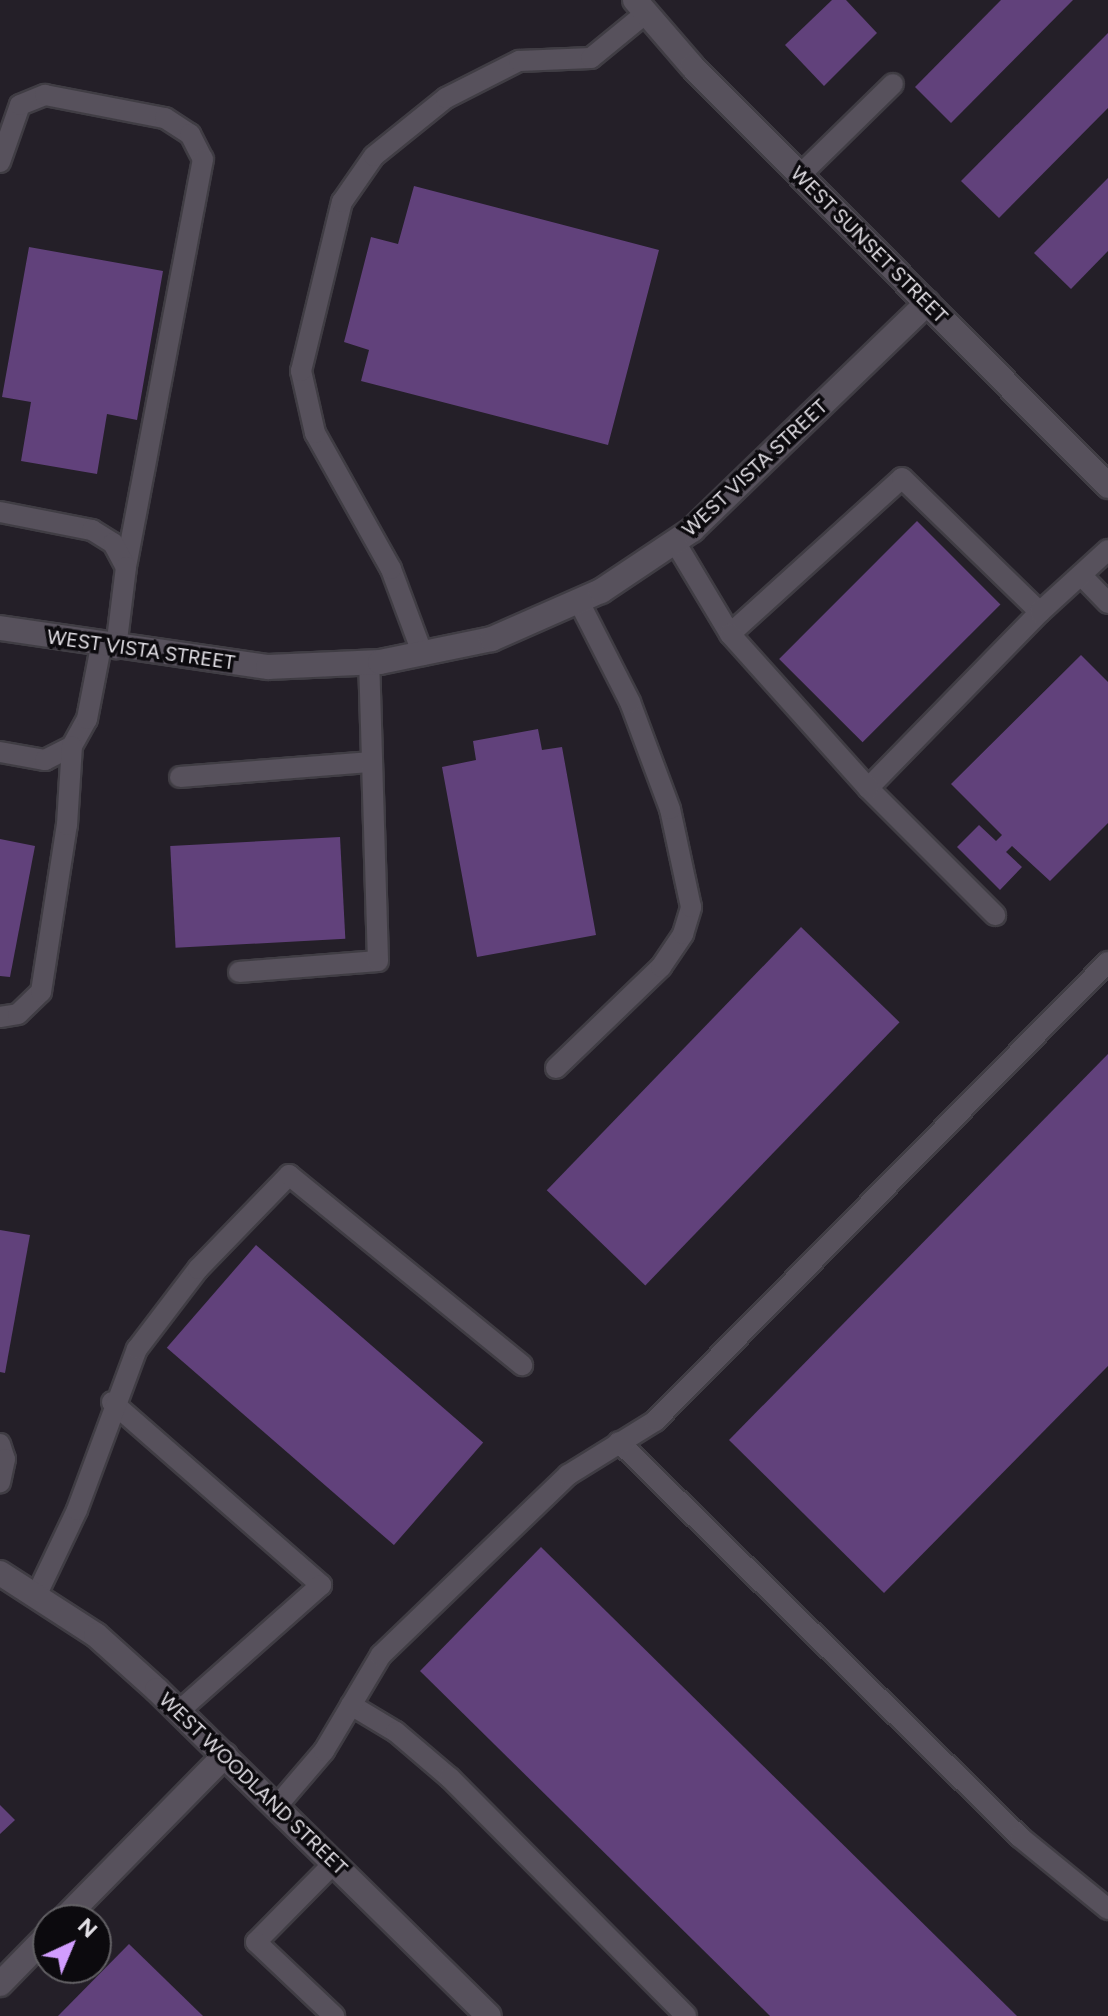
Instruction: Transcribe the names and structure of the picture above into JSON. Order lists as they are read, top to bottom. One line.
{"streets":{"street":["WEST SUNSET STREET","WEST VISTA STREET","WEST WOODLAND STREET"]},"crossings":[["WEST SUNSET STREET","WEST VISTA STREET"]],"north":"top right"}
